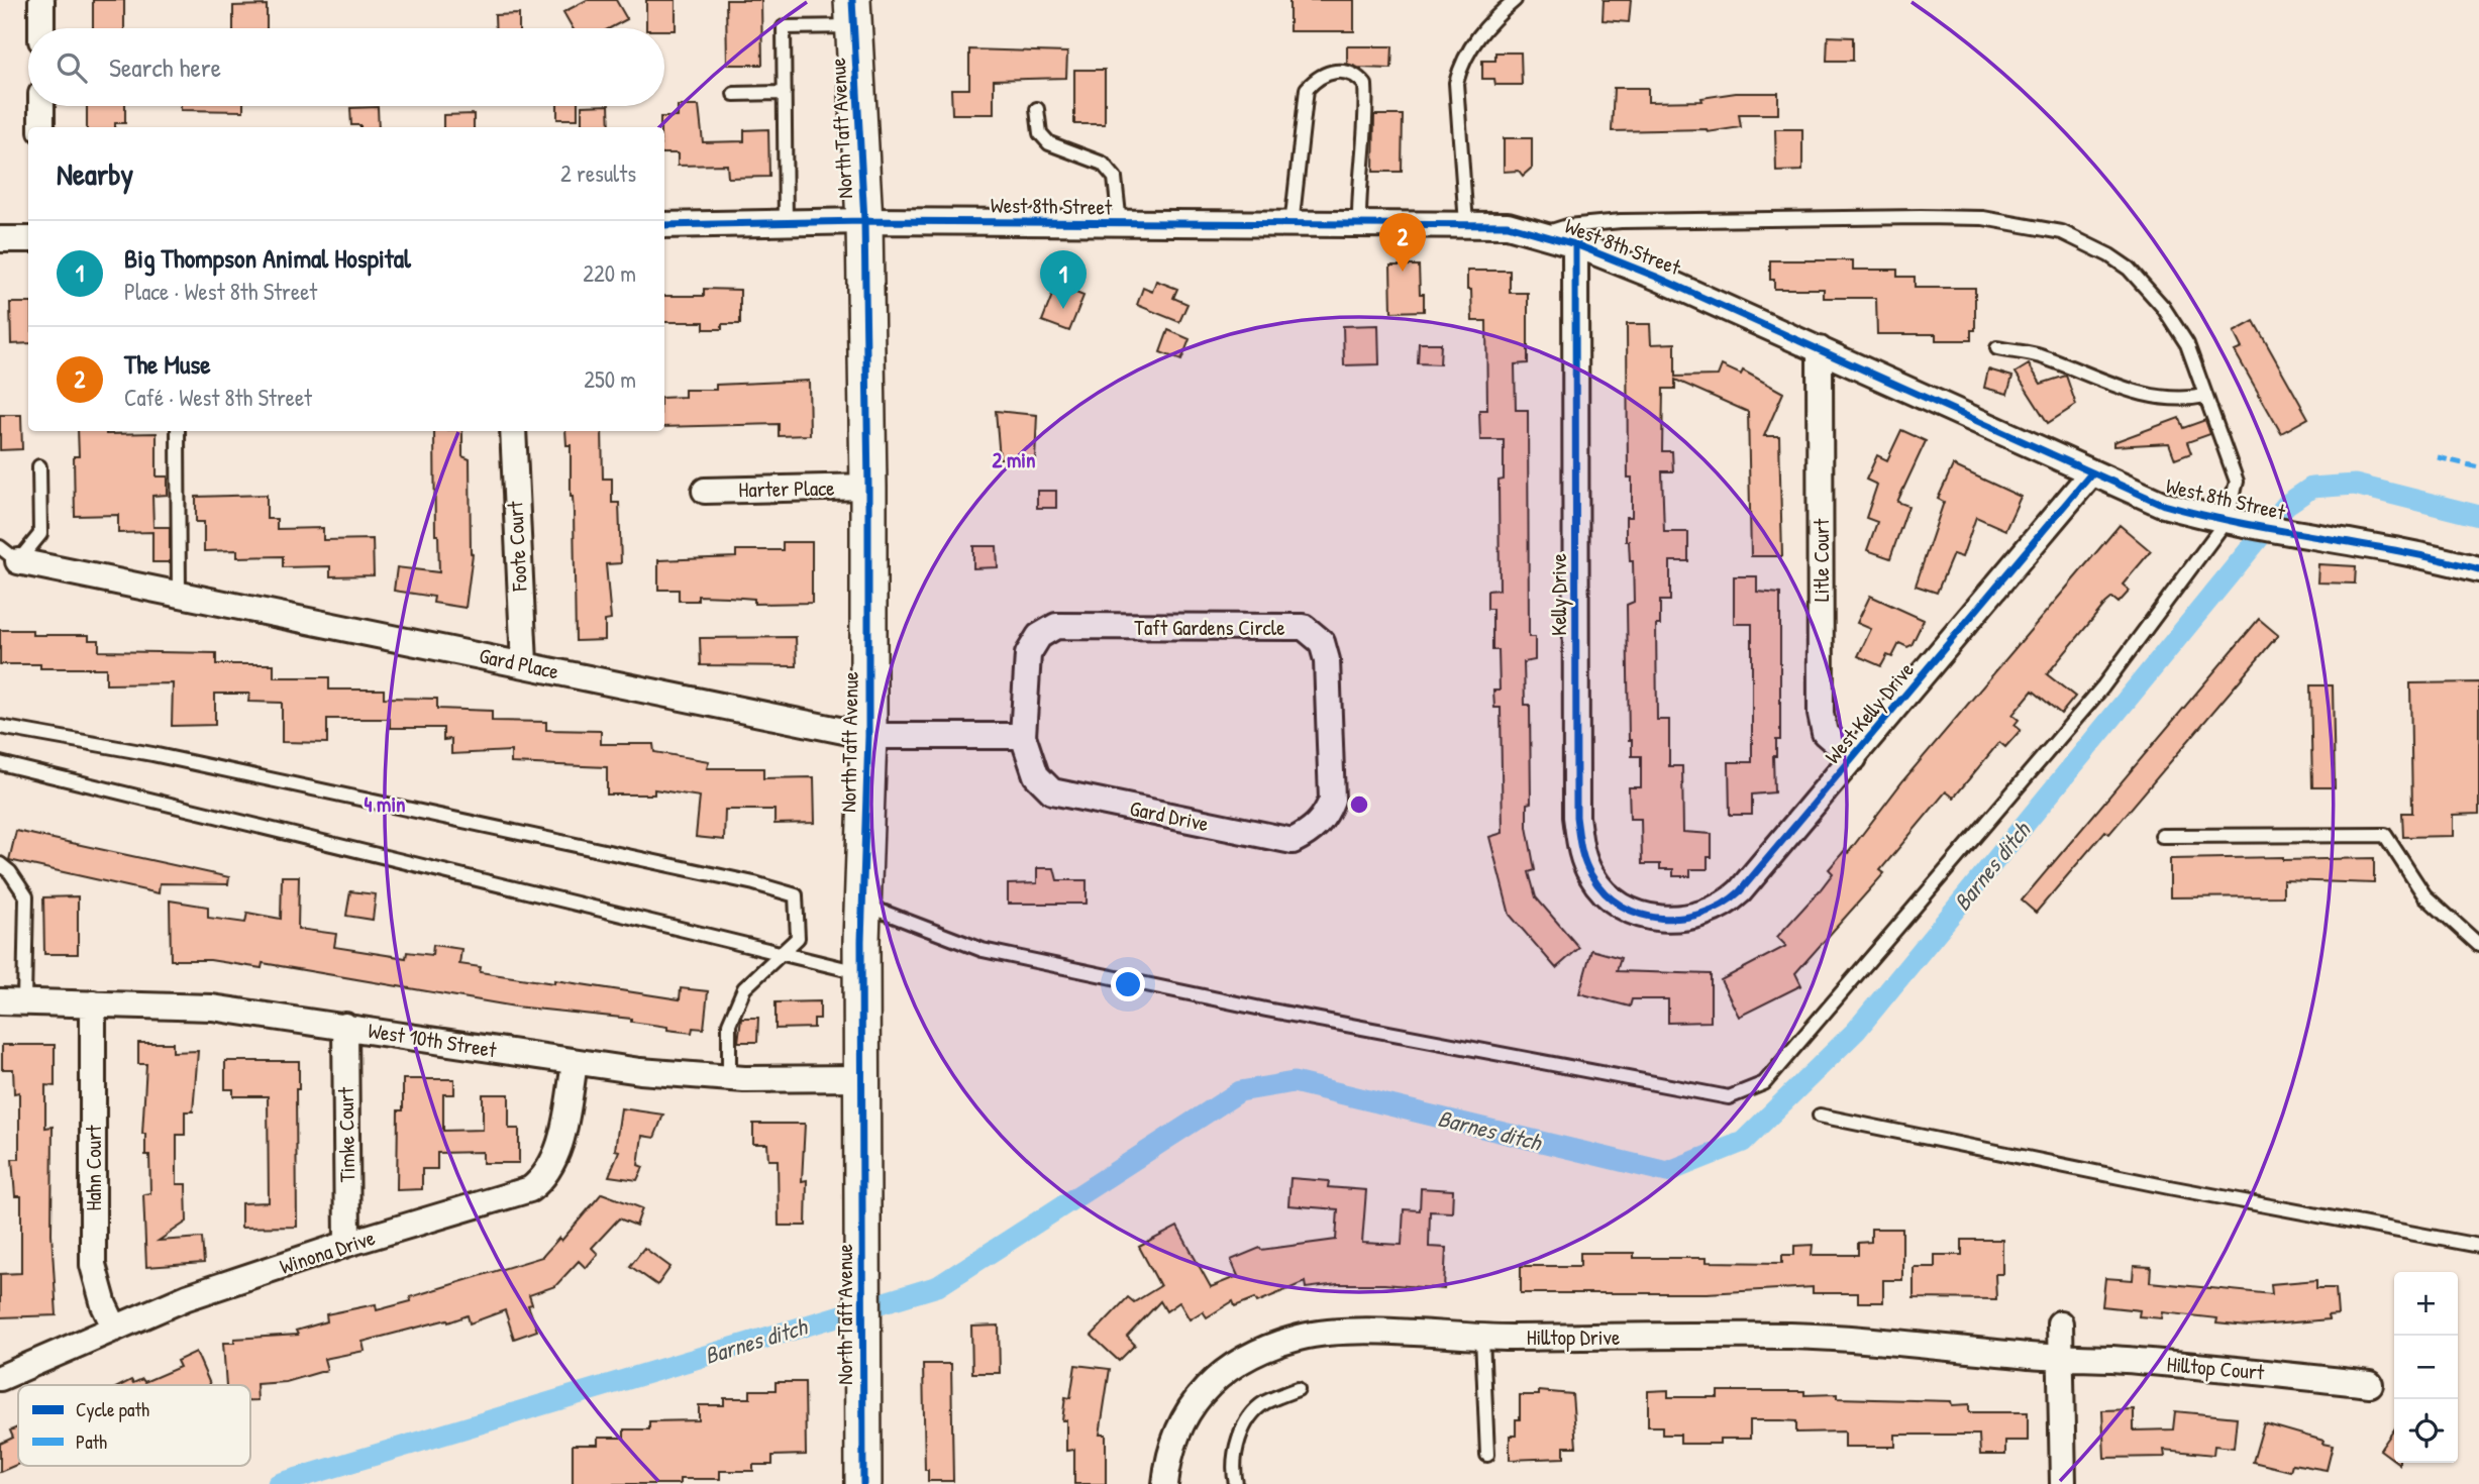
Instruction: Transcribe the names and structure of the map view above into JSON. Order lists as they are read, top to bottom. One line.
{"streets":{"main road":["North Taft Avenue"],"street":["West 8th Street","Harter Place","Foote Court","Litle Court","Kelly Drive","Taft Gardens Circle","Gard Place","West Kelly Drive","Gard Drive","West 10th Street","Timke Court","Hahn Court","Winona Drive","Hilltop Drive","Hilltop Court"]},"crossings":[["North Taft Avenue","West 8th Street"],["North Taft Avenue","Harter Place"],["North Taft Avenue","Gard Place"],["North Taft Avenue","West 10th Street"],["West 8th Street","Litle Court"],["West 8th Street","Kelly Drive"],["West 8th Street","West Kelly Drive"],["Foote Court","Gard Place"],["Litle Court","West Kelly Drive"],["Kelly Drive","West Kelly Drive"],["Taft Gardens Circle","Gard Place"],["Taft Gardens Circle","Gard Drive"],["Gard Place","Gard Drive"],["West 10th Street","Timke Court"],["West 10th Street","Hahn Court"],["West 10th Street","Winona Drive"],["Timke Court","Winona Drive"],["Hahn Court","Winona Drive"],["Hilltop Drive","Hilltop Court"]],"water":["Barnes ditch"],"legend":["Cycle path","Path"],"page":{"search":"Search here","heading":["Nearby","2 results"],"pins":["2","1"],"list":[{"mark":"1","name":"Big Thompson Animal Hospital","note":"Place · West 8th Street","value":"220 m"},{"mark":"2","name":"The Muse","note":"Café · West 8th Street","value":"250 m"}],"map_buttons":["+","−"]},"rings":["2 min","4 min"]}
